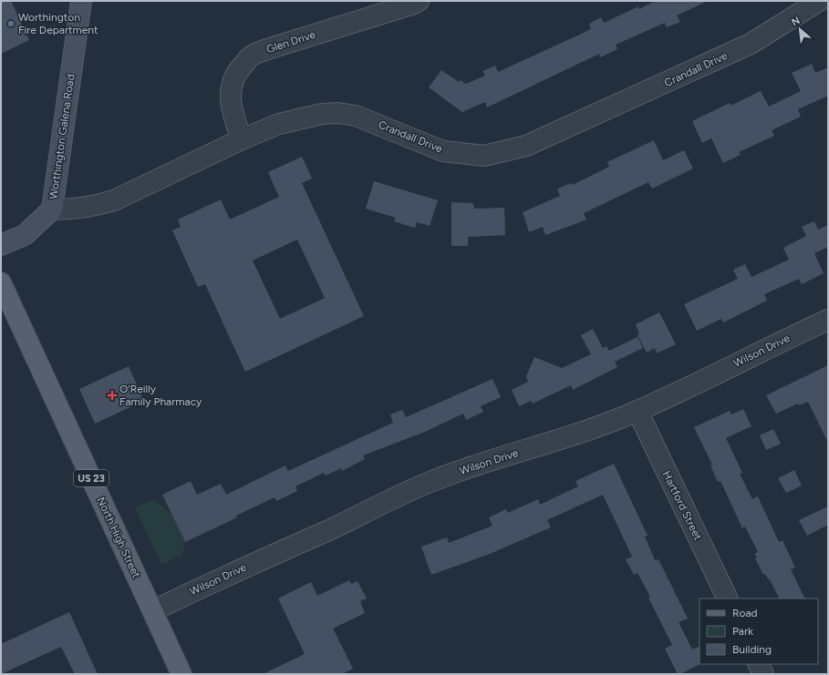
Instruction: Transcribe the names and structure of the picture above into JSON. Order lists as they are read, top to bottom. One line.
{"streets":{"main road":["US 23","North High Street"],"street":["Glen Drive","Crandall Drive","Worthington Galena Road","Wilson Drive","Hartford Street"]},"crossings":[["Glen Drive","Crandall Drive"],["Crandall Drive","Worthington Galena Road"],["Wilson Drive","Hartford Street"],["Wilson Drive","North High Street"]],"places":{"other":["Worthington Fire Department"],"health":["O'Reilly Family Pharmacy"]},"legend":["Road","Park","Building"],"north":"top left"}
